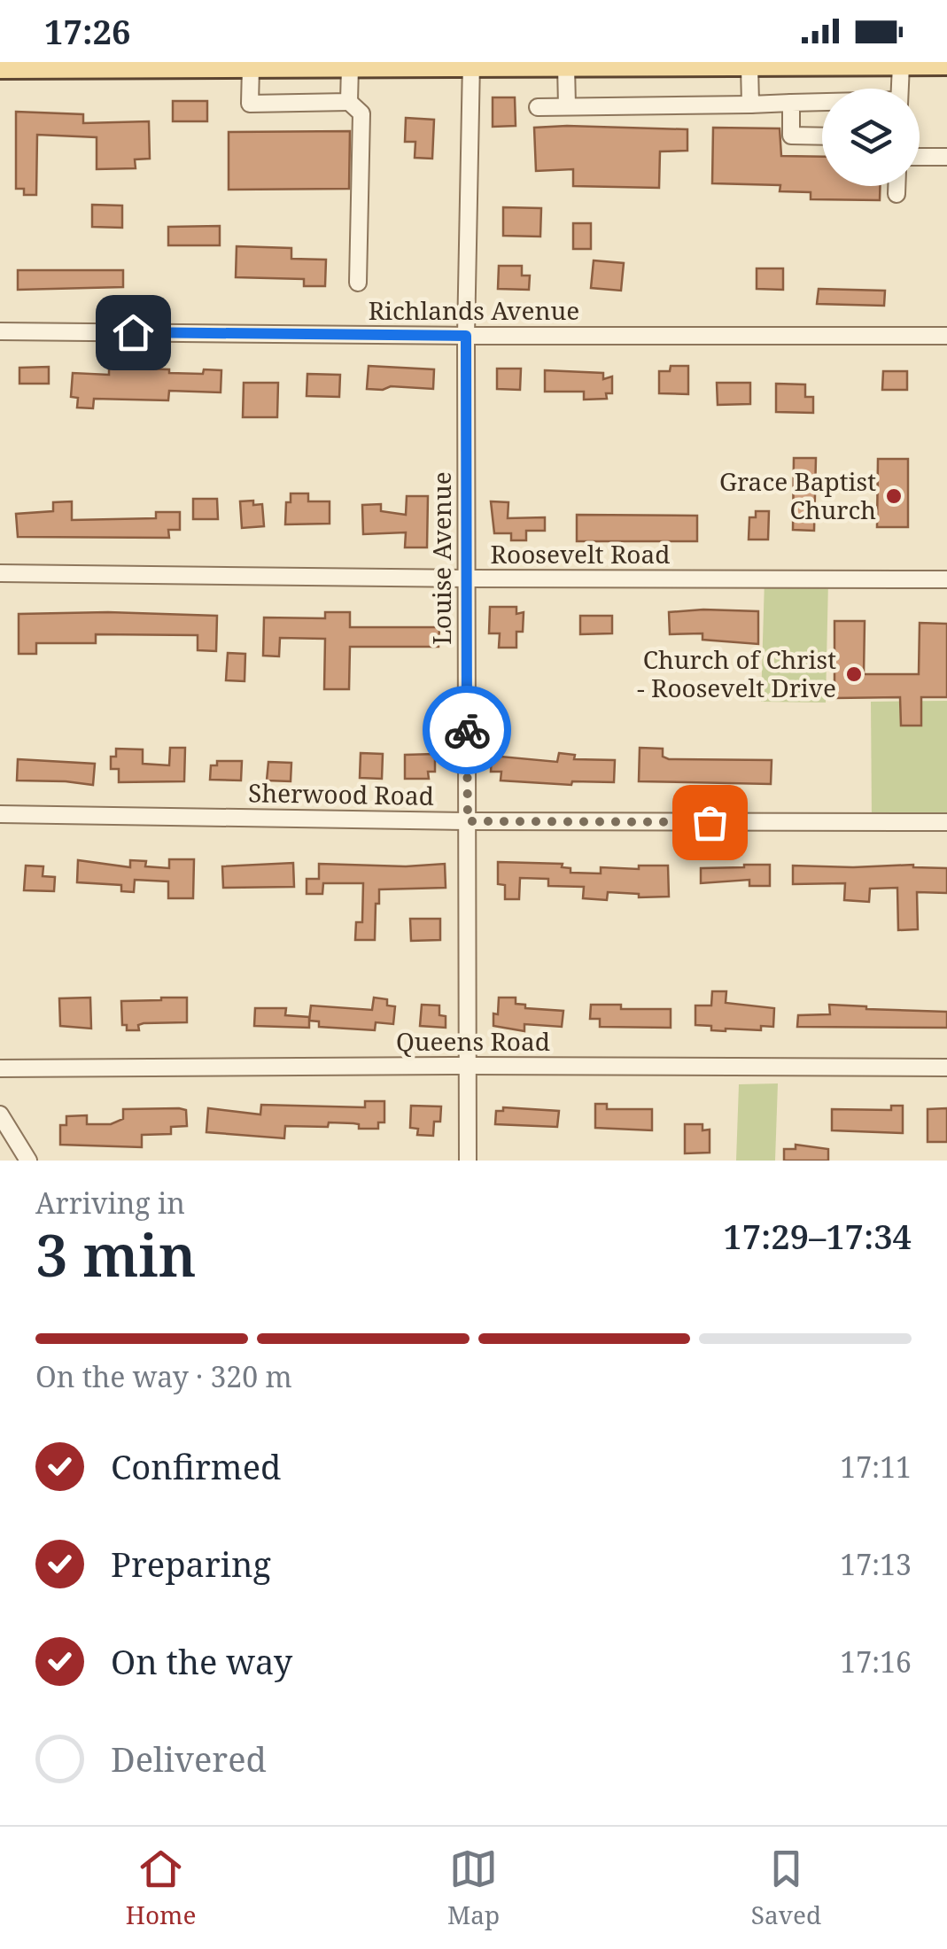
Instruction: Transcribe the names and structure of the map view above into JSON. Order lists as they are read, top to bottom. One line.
{"streets":{"street":["Richlands Avenue","Roosevelt Road","Louise Avenue","Sherwood Road","Queens Road"]},"crossings":[["Richlands Avenue","Louise Avenue"],["Roosevelt Road","Louise Avenue"],["Louise Avenue","Sherwood Road"],["Louise Avenue","Queens Road"]],"places":["Grace Baptist Church","Church of Christ - Roosevelt Drive"],"page":{"status":"17:26","heading":["3 min","Arriving in","17:29–17:34"],"bar":"On the way · 320 m","list":[["Confirmed","17:11"],["Preparing","17:13"],["On the way","17:16"],"Delivered"],"tabs":["Home","Map","Saved"]}}
